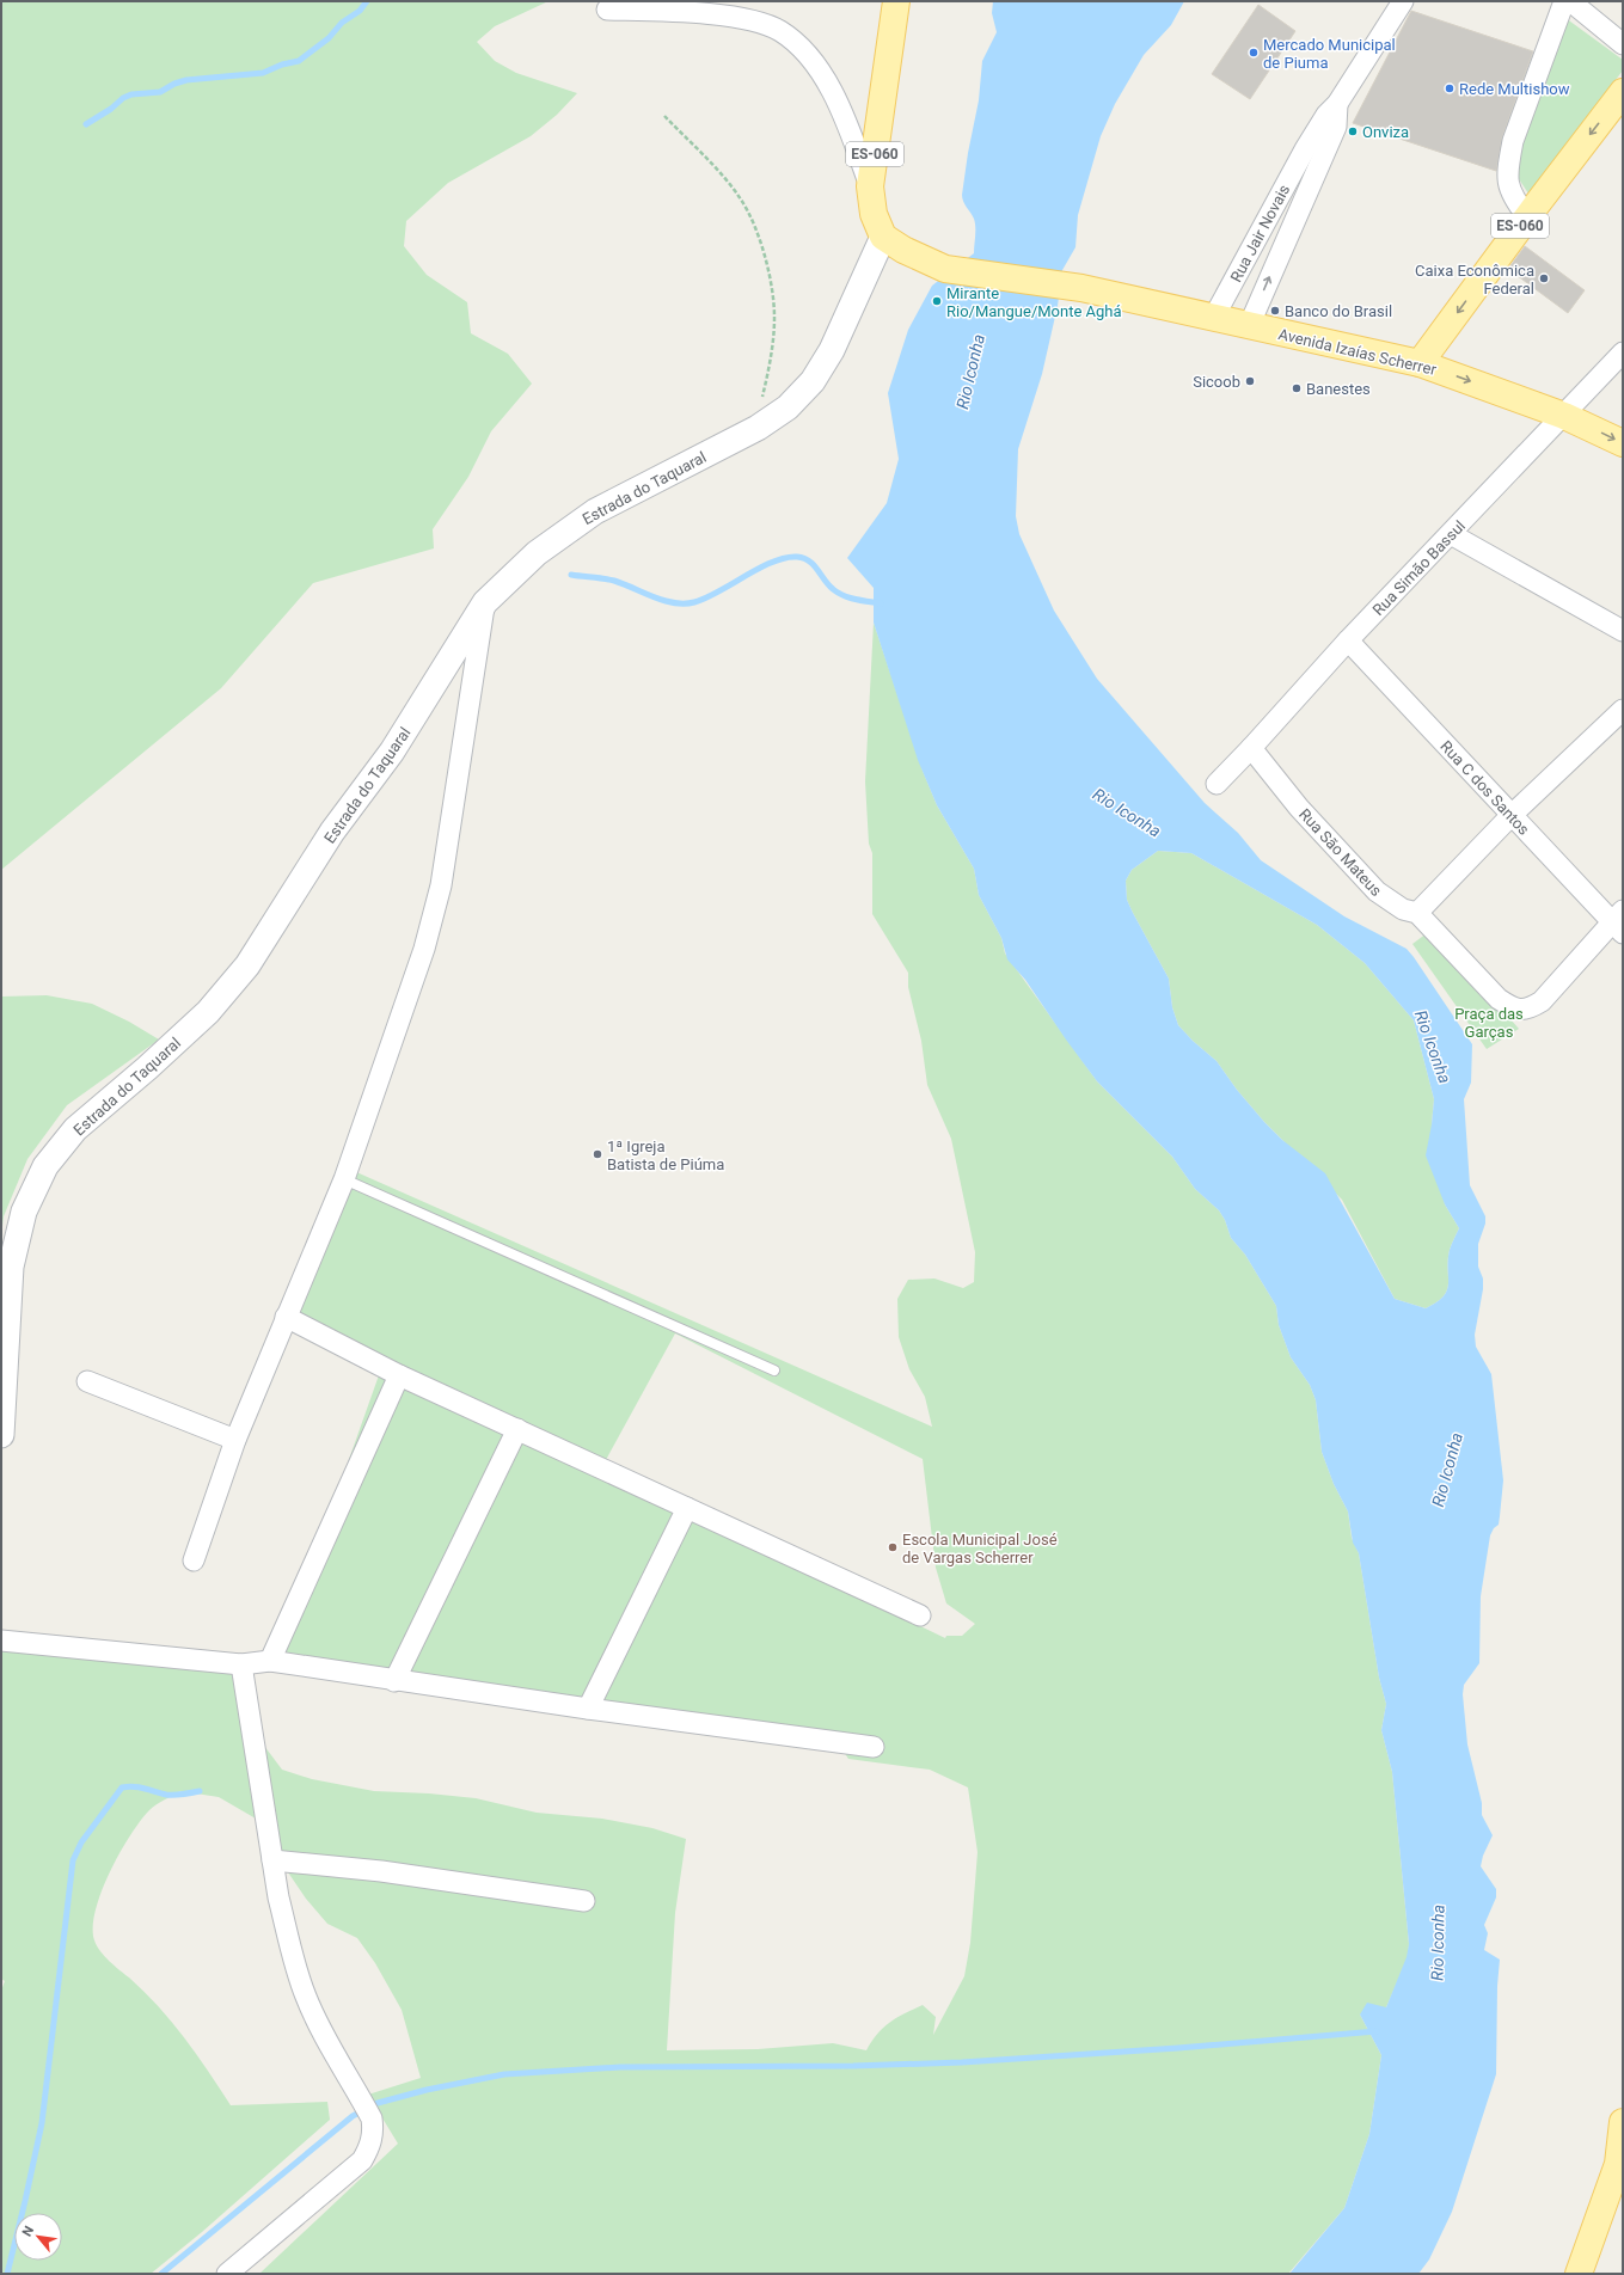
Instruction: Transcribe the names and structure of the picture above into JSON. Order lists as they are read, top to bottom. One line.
{"streets":{"main road":["ES-060","Avenida Izaías Scherrer"],"street":["Rua Jair Novais","Estrada do Taquaral","Rua Simão Bassul","Rua C dos Santos","Rua São Mateus"]},"crossings":[["ES-060","Avenida Izaías Scherrer"],["ES-060","Estrada do Taquaral"],["Rua Jair Novais","Avenida Izaías Scherrer"],["Avenida Izaías Scherrer","Estrada do Taquaral"],["Avenida Izaías Scherrer","Rua Simão Bassul"],["Rua Simão Bassul","Rua C dos Santos"],["Rua Simão Bassul","Rua São Mateus"],["Rua C dos Santos","Rua São Mateus"]],"water":["Rio Iconha"],"parks":["Praça das Garças"],"places":["Mercado Municipal de Piuma","Rede Multishow","Onviza","Caixa Econômica Federal","Mirante Rio/Mangue/Monte Aghá","Banco do Brasil","Sicoob","Banestes","1ª Igreja Batista de Piúma","Escola Municipal José de Vargas Scherrer"],"north":"top left"}
